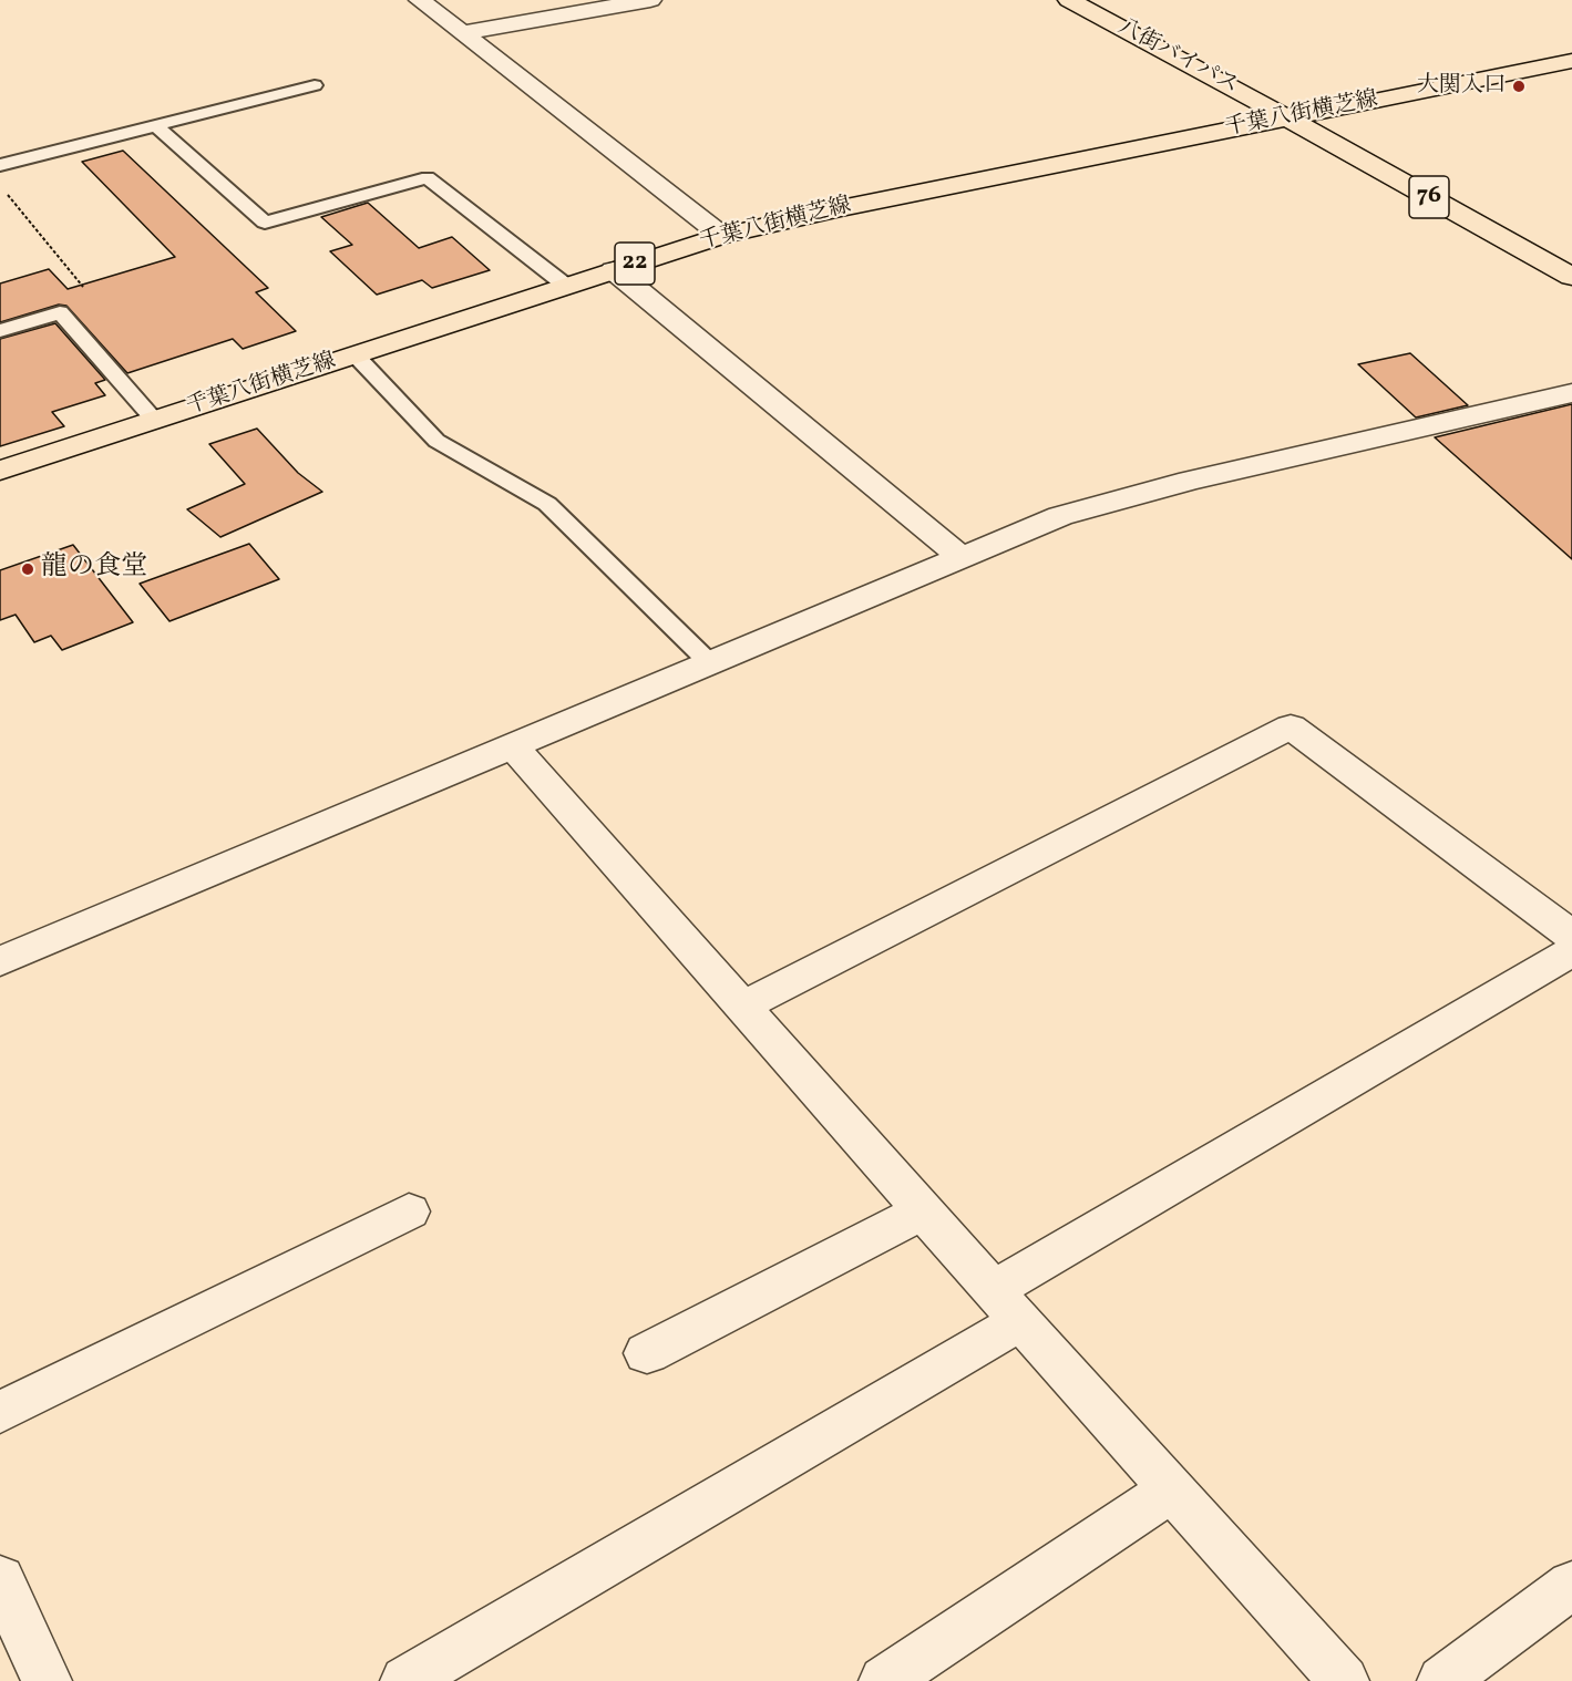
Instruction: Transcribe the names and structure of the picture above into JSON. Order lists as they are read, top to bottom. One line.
{"streets":{"main road":["八街バイパス","千葉八街横芝線","76","22"]},"crossings":[["八街バイパス","千葉八街横芝線"],["八街バイパス","76"],["千葉八街横芝線","76"]],"places":["大関入口","龍の食堂"]}
